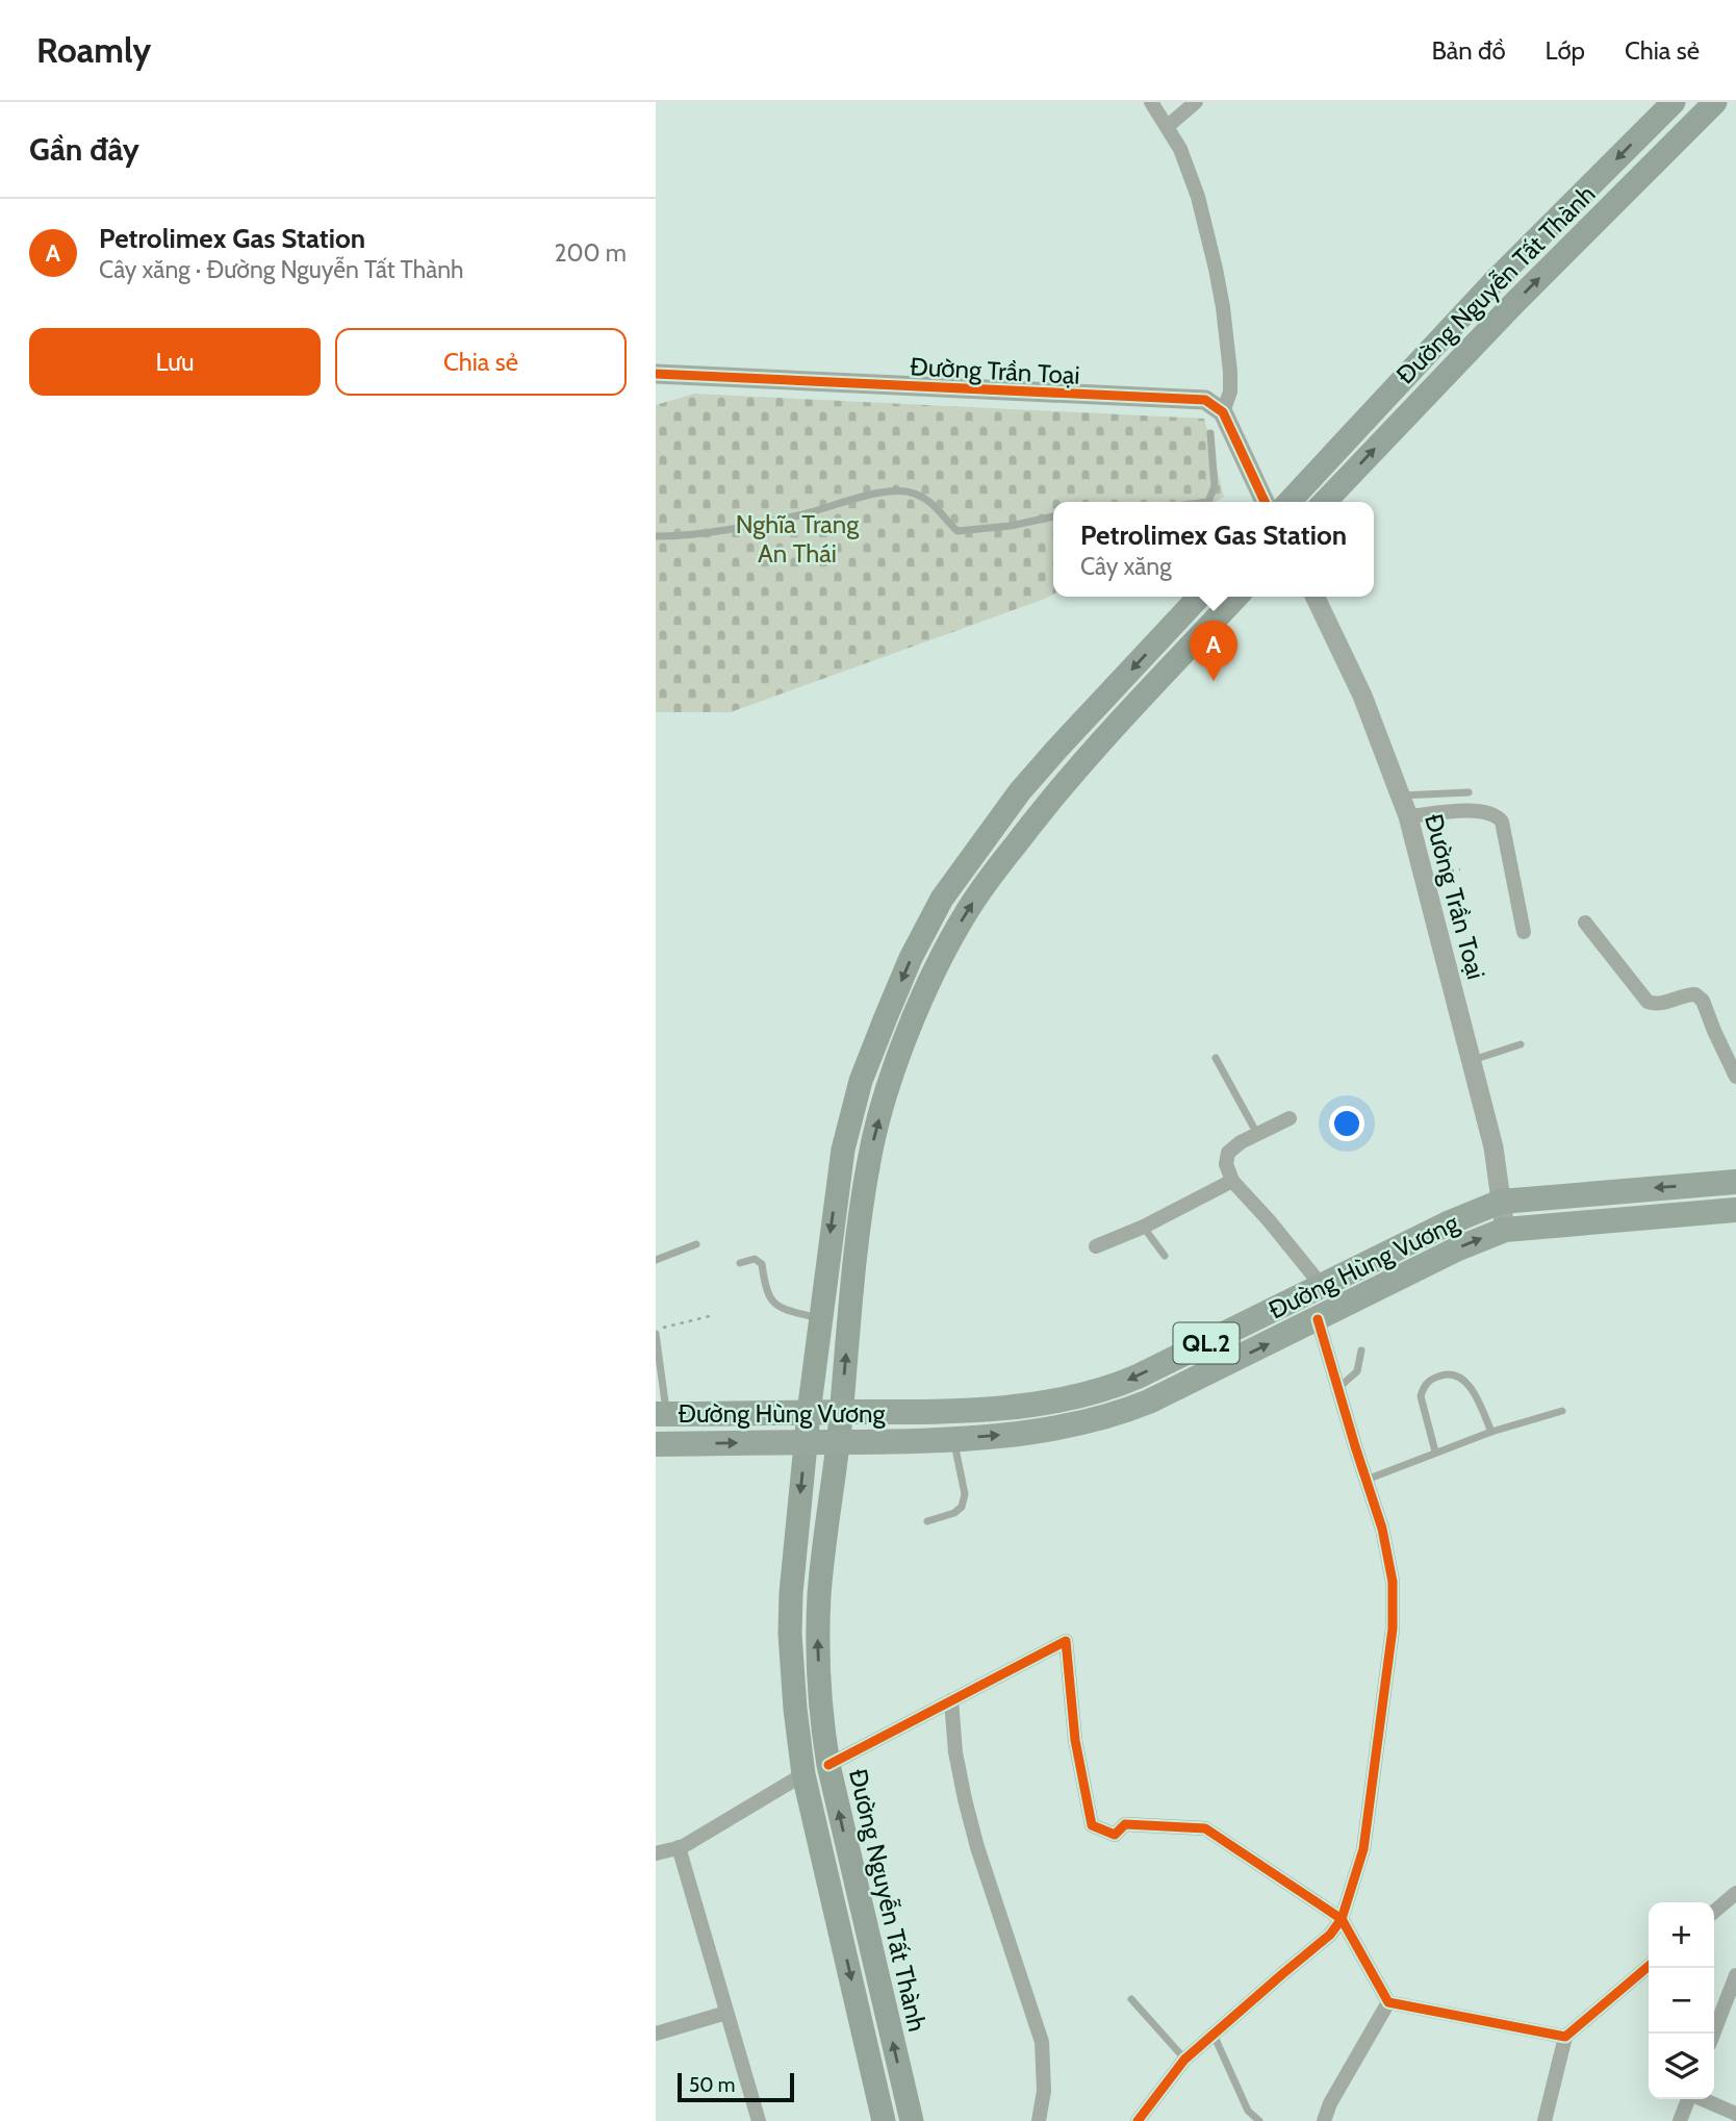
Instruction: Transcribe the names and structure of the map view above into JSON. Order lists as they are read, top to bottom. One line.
{"streets":{"highway":["Đường Hùng Vương","QL.2"],"main road":["Đường Nguyễn Tất Thành"],"street":["Đường Trần Toại"]},"crossings":[["Đường Nguyễn Tất Thành","Đường Hùng Vương"],["Đường Trần Toại","Đường Hùng Vương"]],"parks":["Nghĩa Trang An Thái"],"scale_bar":"50 m","page":{"header":"Roamly","nav":["Bản đồ","Lớp","Chia sẻ"],"heading":"Gần đây","list":[{"mark":"A","name":"Petrolimex Gas Station","note":"Cây xăng · Đường Nguyễn Tất Thành","value":"200 m"}],"buttons":["Lưu","Chia sẻ"],"popup":["Petrolimex Gas Station","Cây xăng"],"pins":"A","map_buttons":["+","−"],"scale":"50 m"}}
